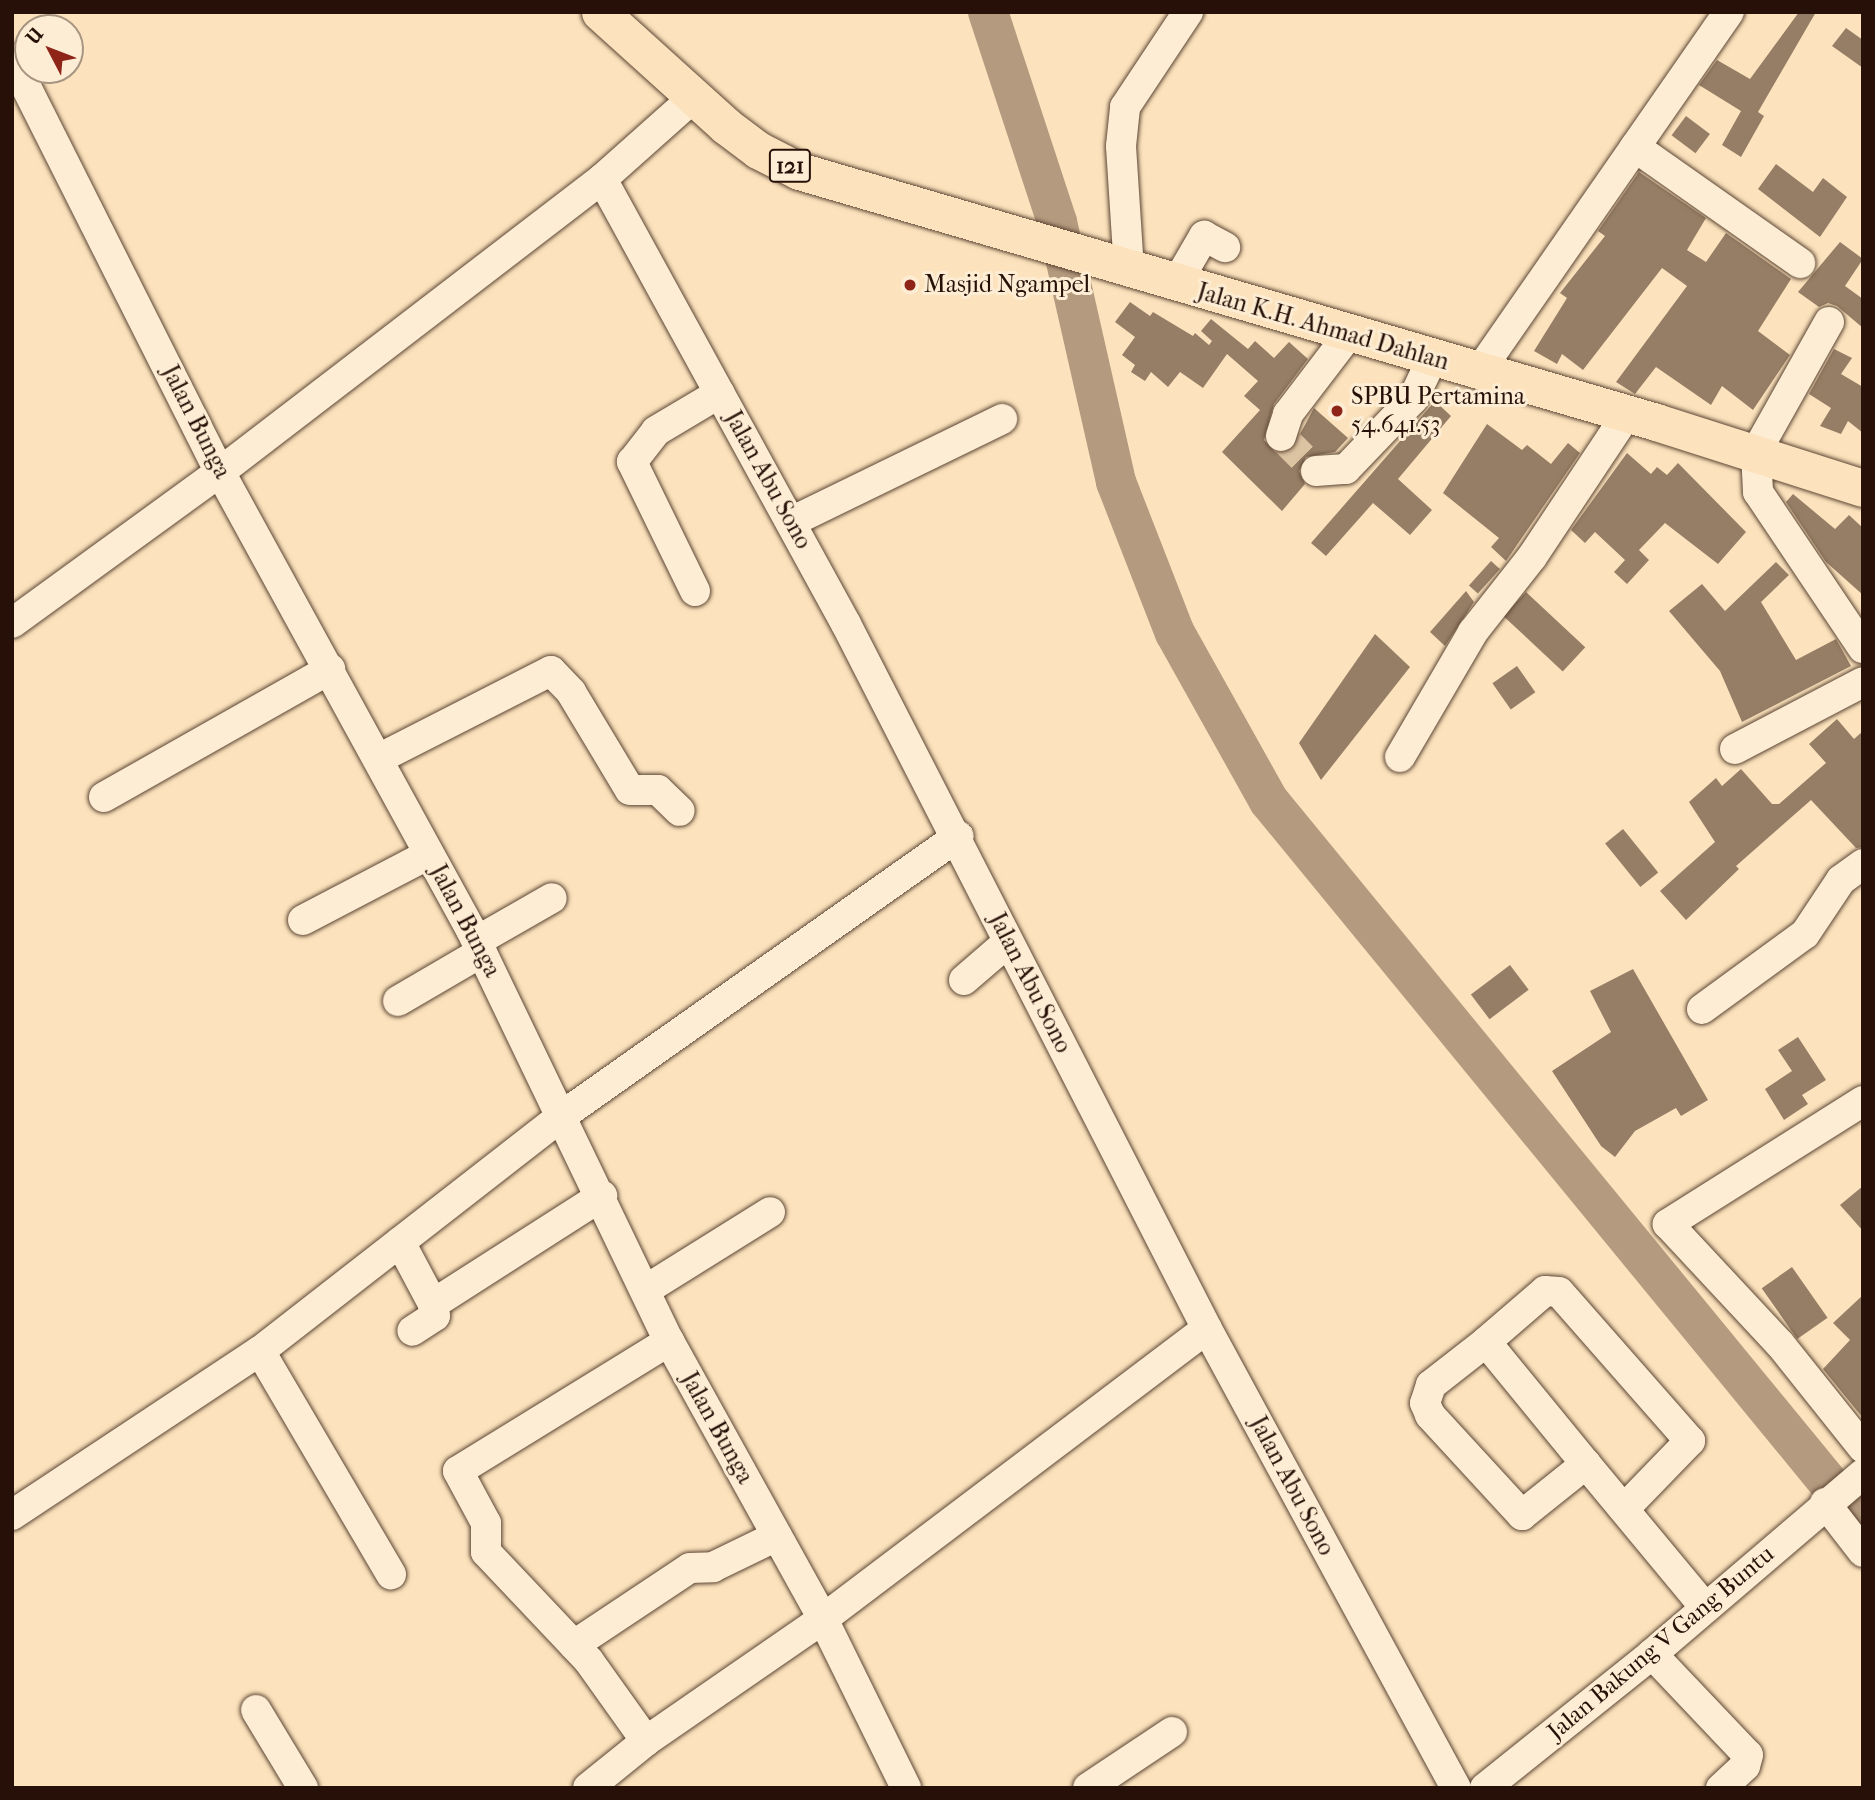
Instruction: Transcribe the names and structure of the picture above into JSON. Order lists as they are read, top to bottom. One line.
{"streets":{"main road":["121","Jalan K.H. Ahmad Dahlan"],"street":["Jalan Bunga","Jalan Abu Sono","Jalan Bakung V Gang Buntu"]},"crossings":[["121","Jalan K.H. Ahmad Dahlan"]],"places":["Masjid Ngampel","SPBU Pertamina 54.641.53"],"north":"top left"}
